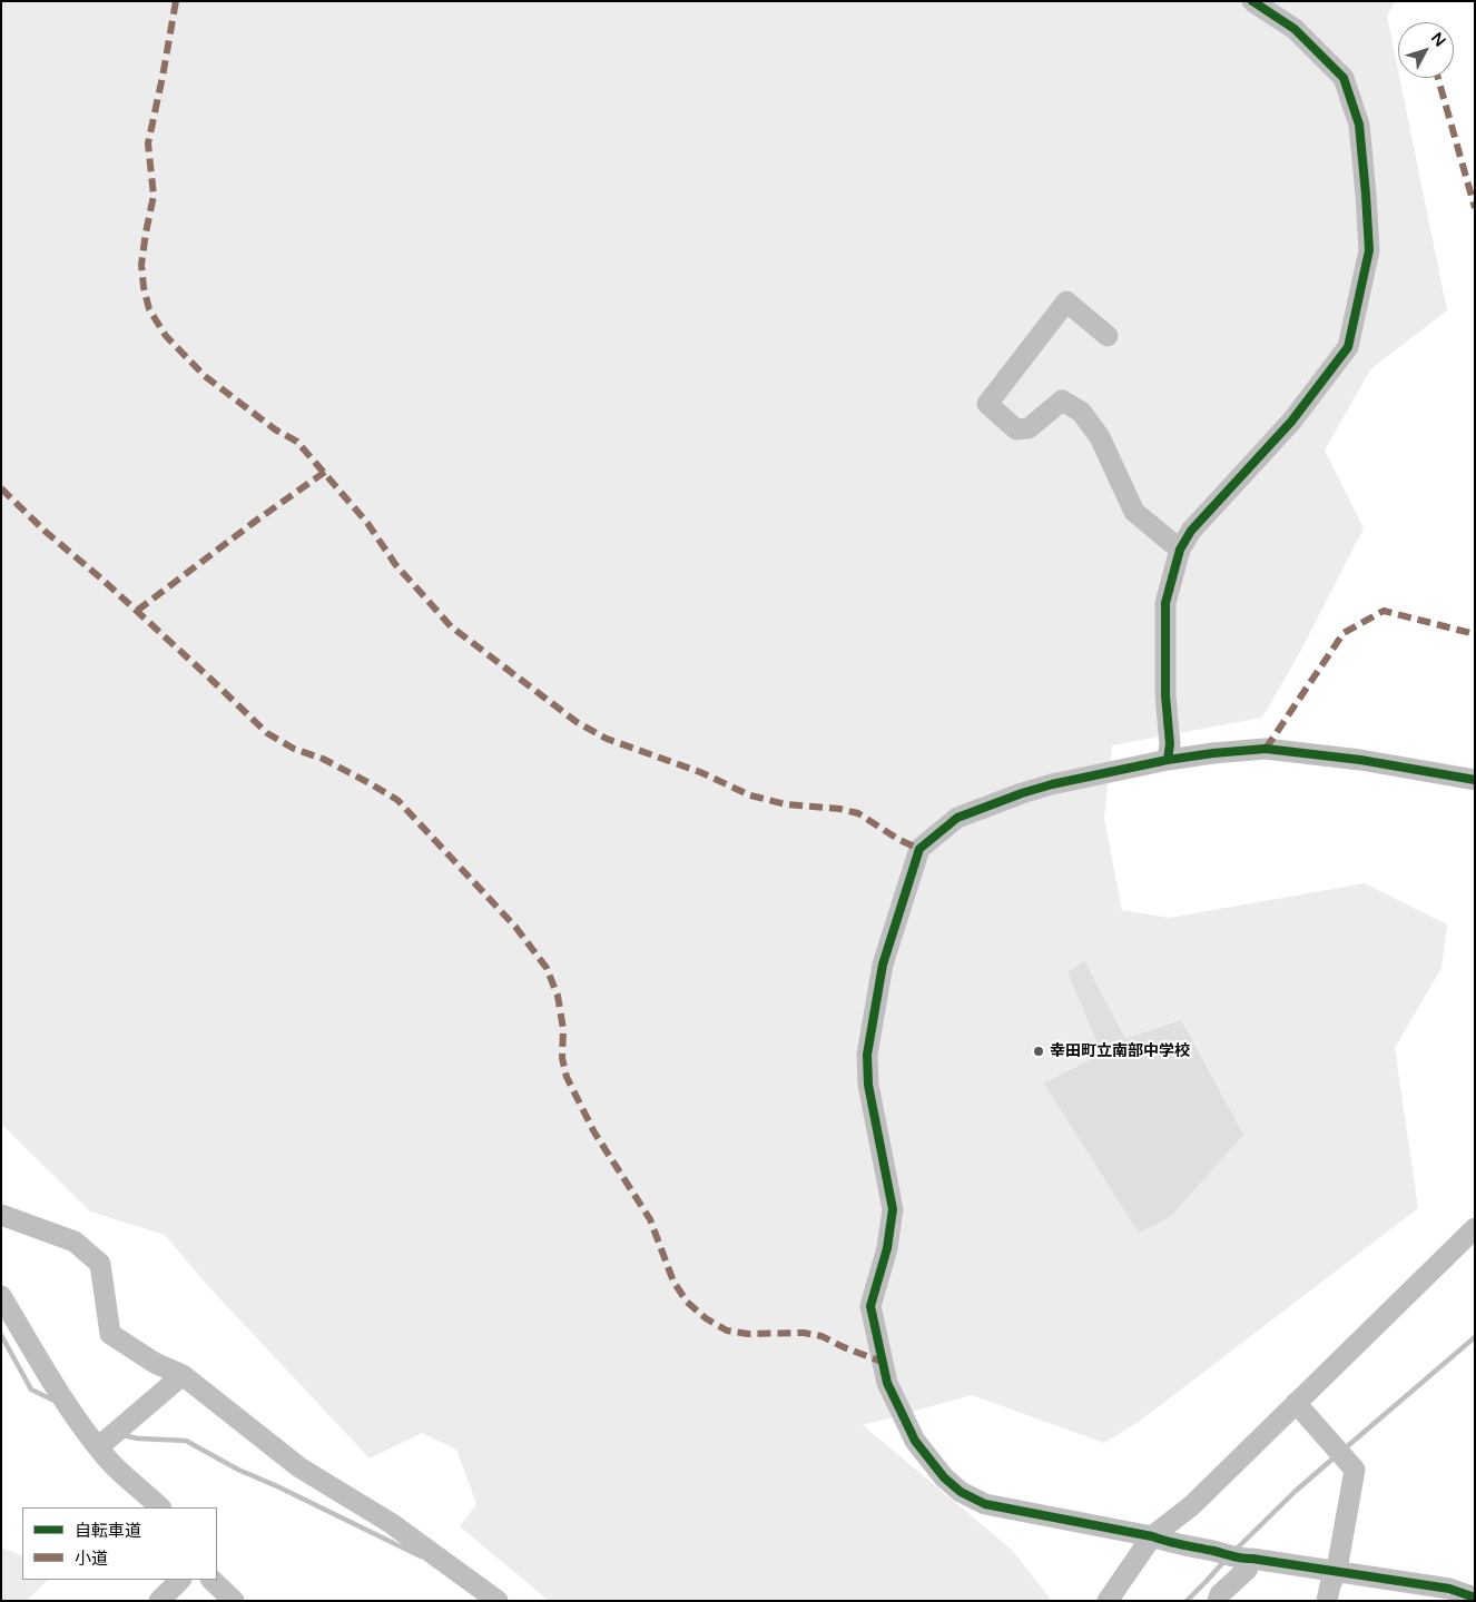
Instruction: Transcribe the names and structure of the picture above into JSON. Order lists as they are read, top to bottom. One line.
{"places":["幸田町立南部中学校"],"legend":["自転車道","小道"],"north":"top right"}
